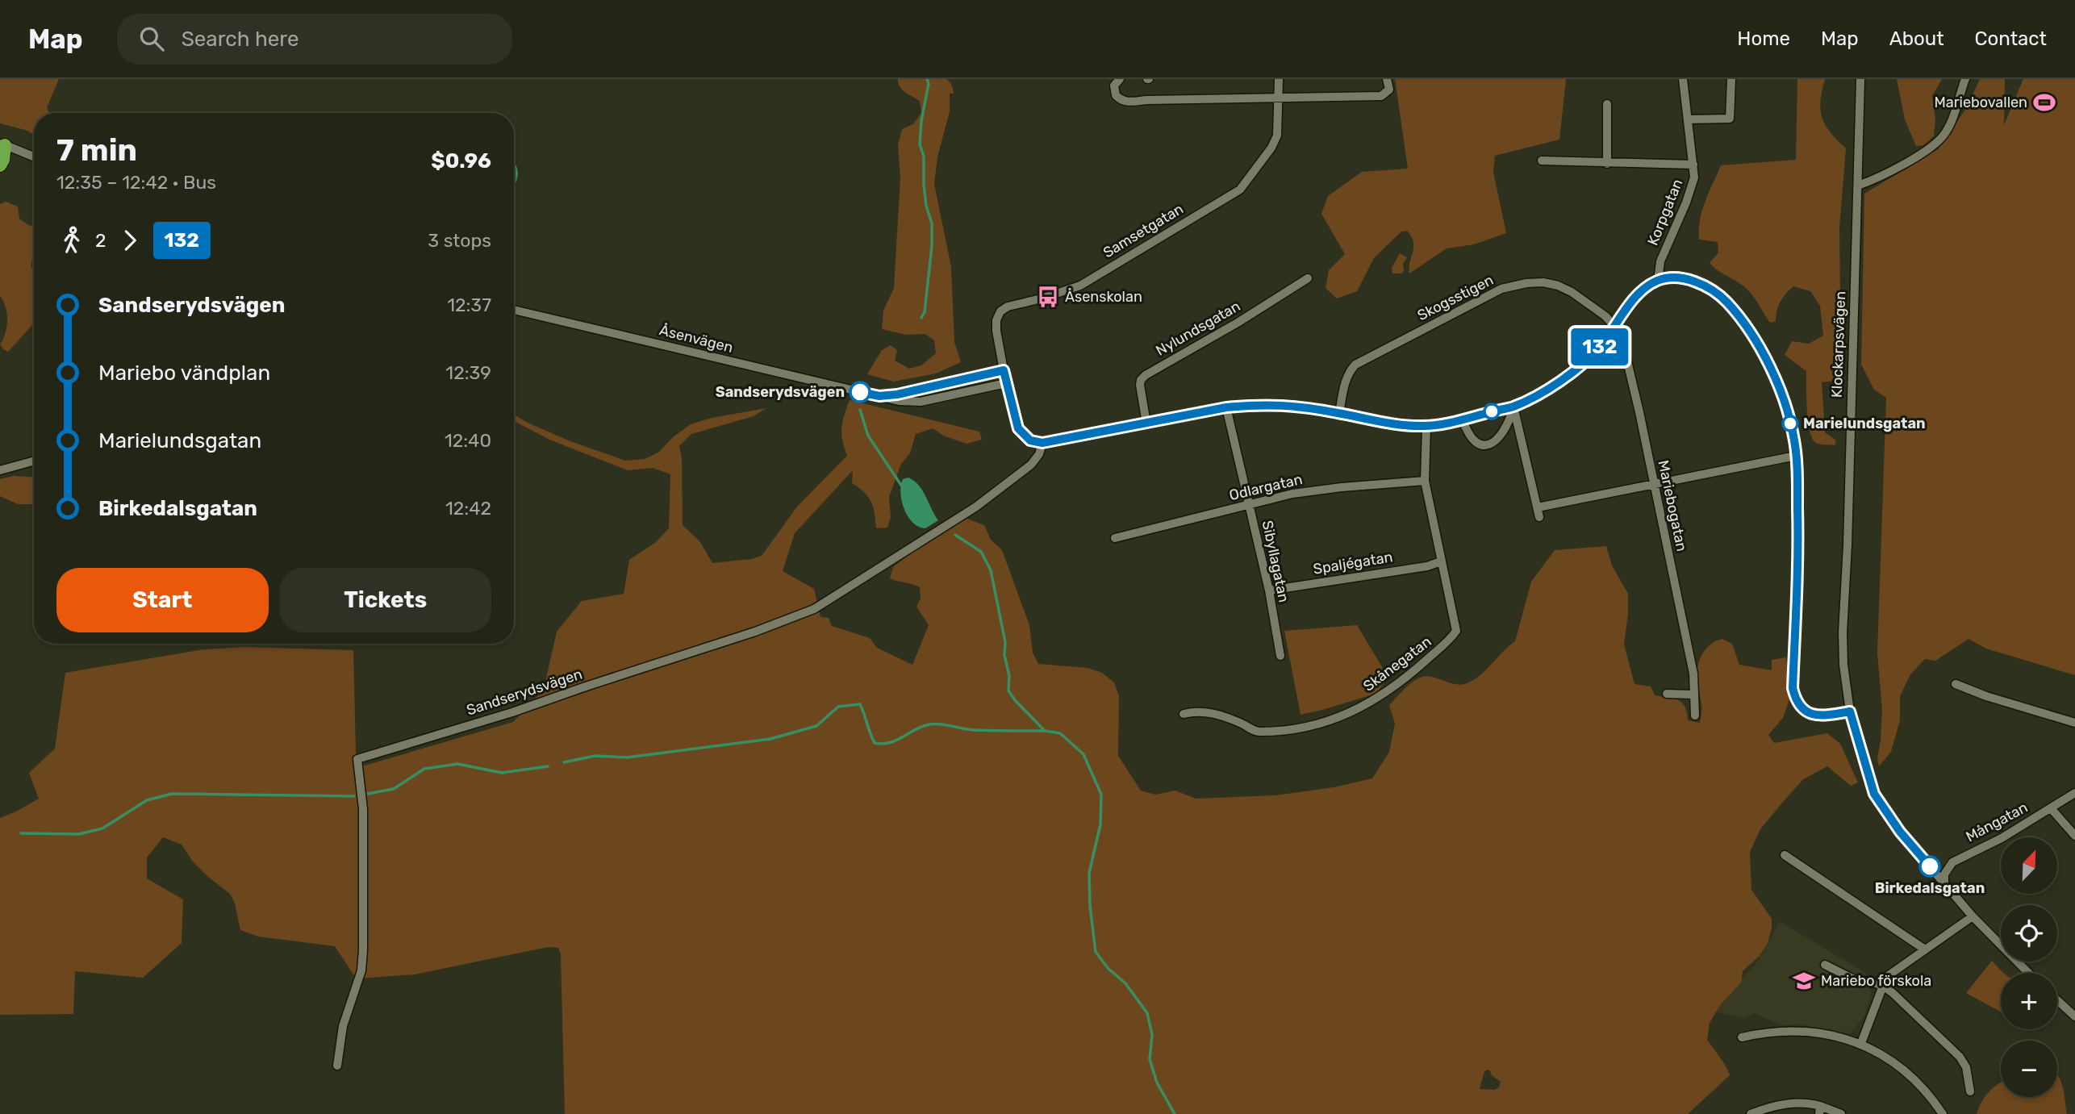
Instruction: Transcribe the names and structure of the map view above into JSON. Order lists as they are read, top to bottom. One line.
{"streets":{"street":["Korpgatan","Samsetgatan","Skogsstigen","Nylundsgatan","Åsenvägen","Klockarpsvägen","Odlargatan","Mariebogatan","Sibyllagatan","Spaljégatan","Skånegatan","Sandserydsvägen","Mångatan"]},"crossings":[["Samsetgatan","Åsenvägen"],["Skogsstigen","Mariebogatan"],["Odlargatan","Sibyllagatan"],["Odlargatan","Skånegatan"],["Sibyllagatan","Spaljégatan"],["Spaljégatan","Skånegatan"]],"places":{"sports":["Mariebovallen"],"bus stop":["Åsenskolan"],"other":["Sandserydsvägen","Marielundsgatan","Birkedalsgatan"],"school or university":["Mariebo förskola"]},"lines":["bus line 132"],"north":"top right","page":{"header":"Map","search":"Search here","nav":["Home","Map","About","Contact"],"on_map":"132","heading":["7 min","12:35 – 12:42 · Bus","$0.96"],"legs":["2","132","3 stops"],"list":[{"name":"Sandserydsvägen","value":"12:37"},{"name":"Mariebo vändplan","value":"12:39"},{"name":"Marielundsgatan","value":"12:40"},{"name":"Birkedalsgatan","value":"12:42"}],"buttons":["Start","Tickets"],"map_buttons":["+","−"]}}
